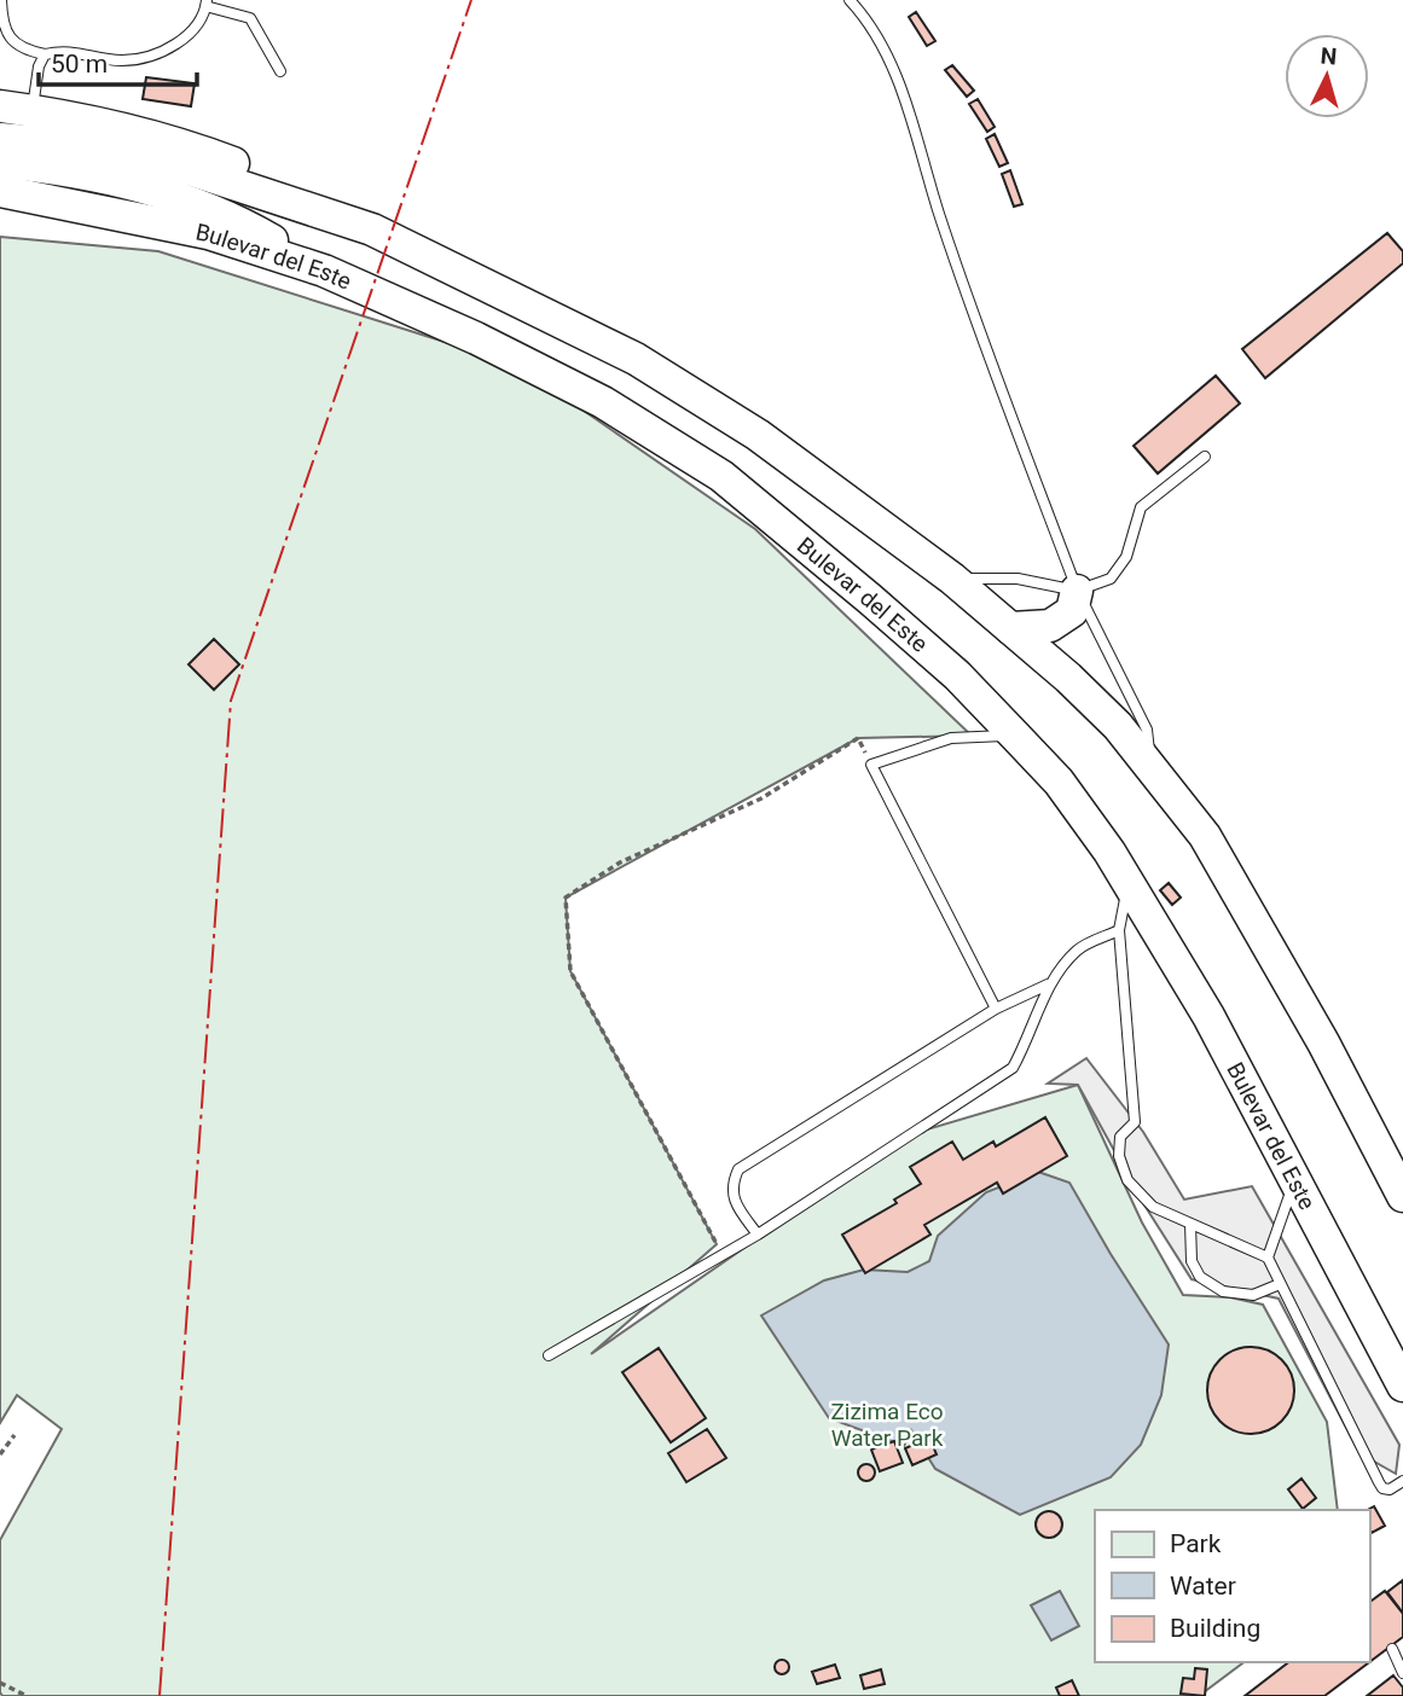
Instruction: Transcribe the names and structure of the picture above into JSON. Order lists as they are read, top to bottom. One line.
{"streets":{"highway":["Bulevar del Este"]},"parks":["Zizima Eco Water Park"],"legend":["Park","Water","Building"],"scale_bar":"50 m","north":"top"}
